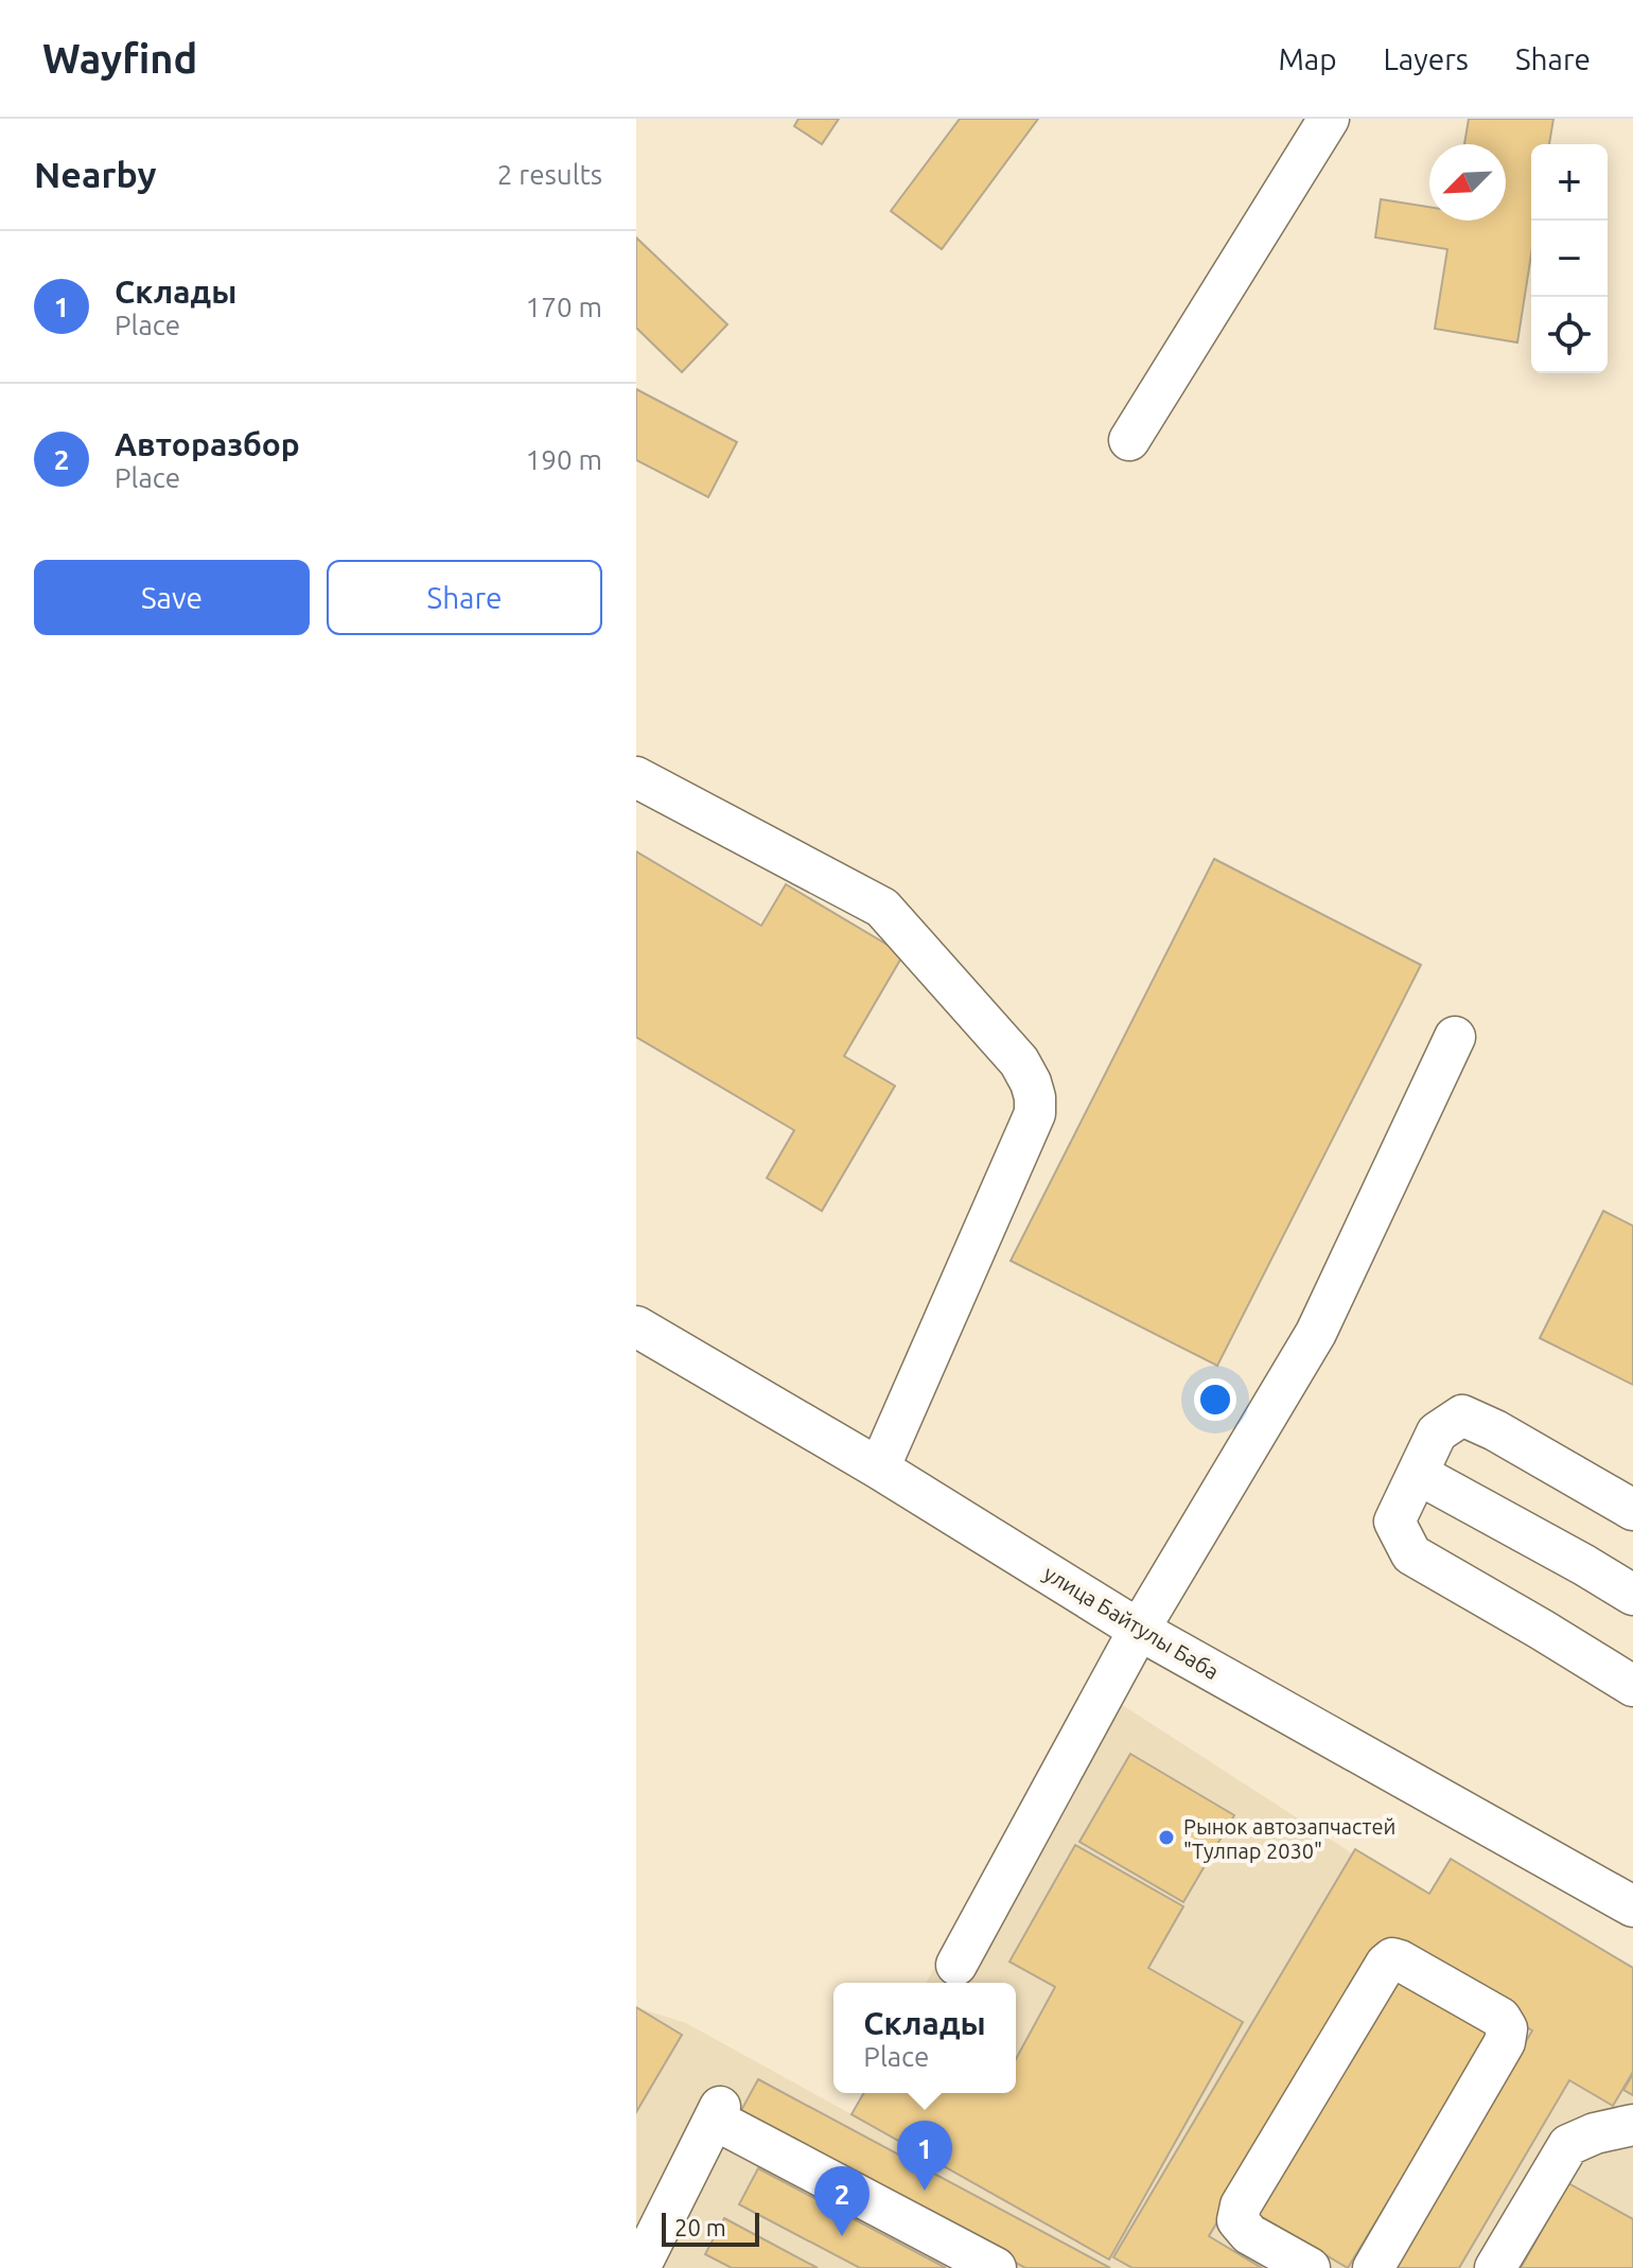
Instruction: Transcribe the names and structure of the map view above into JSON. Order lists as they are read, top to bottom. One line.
{"streets":{"street":["улица Байтулы Баба"]},"places":["Рынок автозапчастей \"Тулпар 2030\""],"scale_bar":"20 m","north":"bottom left","page":{"header":"Wayfind","nav":["Map","Layers","Share"],"heading":["Nearby","2 results"],"map_buttons":["+","−"],"list":[{"mark":"1","name":"Склады","note":"Place","value":"170 m"},{"mark":"2","name":"Авторазбор","note":"Place","value":"190 m"}],"buttons":["Save","Share"],"popup":["Склады","Place"],"pins":["1","2"],"scale":"20 m"}}
